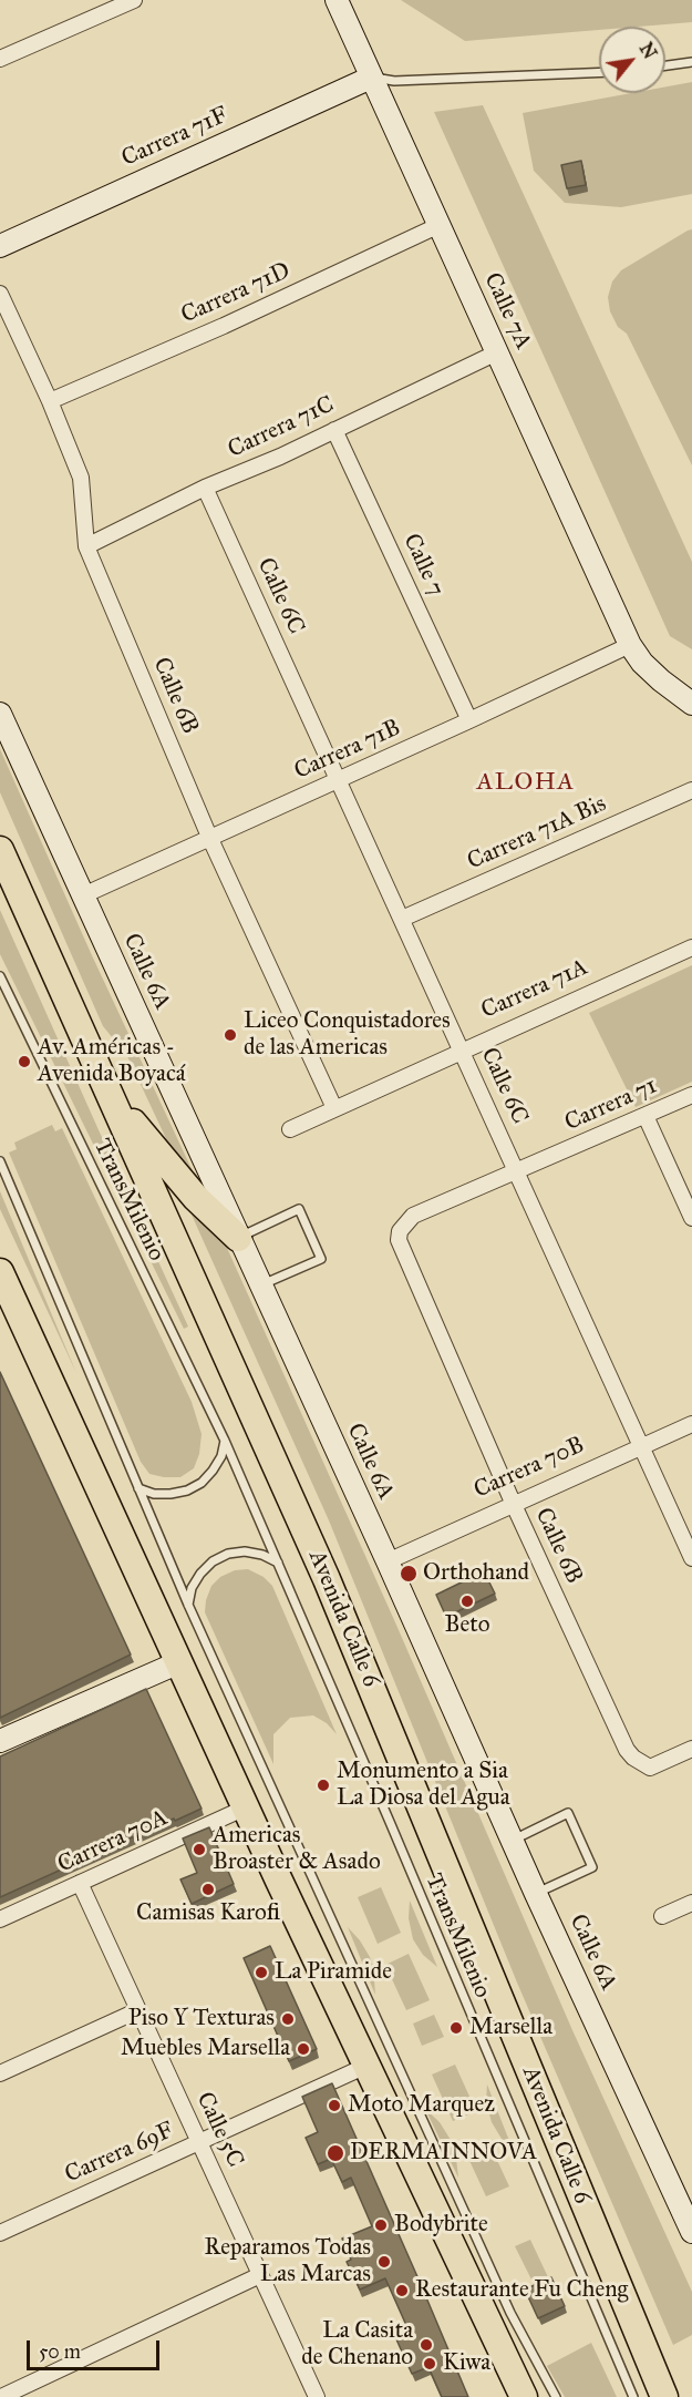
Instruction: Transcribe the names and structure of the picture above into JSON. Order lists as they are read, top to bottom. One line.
{"streets":{"highway":["Avenida Calle 6"],"street":["Carrera 71F","Carrera 71D","Calle 7A","Carrera 71C","Calle 7","Calle 6C","Calle 6B","Carrera 71B","Carrera 71A Bis","Calle 6A","Carrera 71A","Carrera 71","Carrera 70B","Carrera 70A","Calle 5C","Carrera 69F"],"lane":["TransMilenio"]},"crossings":[["Carrera 71F","Calle 7A"],["Carrera 71D","Calle 7A"],["Carrera 71D","Calle 6B"],["Calle 7A","Carrera 71C"],["Calle 7A","Carrera 71B"],["Carrera 71C","Calle 7"],["Carrera 71C","Calle 6C"],["Carrera 71C","Calle 6B"],["Calle 7","Carrera 71B"],["Calle 6C","Carrera 71B"],["Calle 6C","Carrera 71A Bis"],["Calle 6C","Carrera 71A"],["Calle 6C","Carrera 71"],["Calle 6C","Carrera 70B"],["Calle 6B","Carrera 71B"],["Calle 6B","Carrera 71A"],["Calle 6B","Carrera 71"],["Calle 6B","Carrera 70B"],["Carrera 71B","Calle 6A"],["Calle 6A","Carrera 70B"],["Carrera 70A","Calle 5C"],["Calle 5C","Carrera 69F"]],"districts":["ALOHA"],"places":["Liceo Conquistadores de las Americas","Av. Américas - Avenida Boyacá","Orthohand","Beto","Monumento a Sia La Diosa del Agua","Americas Broaster & Asado","Camisas Karofi","La Piramide","Piso Y Texturas","Marsella","Muebles Marsella","Moto Marquez","DERMAINNOVA","Bodybrite","Reparamos Todas Las Marcas","Restaurante Fu Cheng","La Casita de Chenano","Kiwa"],"scale_bar":"50 m","north":"top right"}
